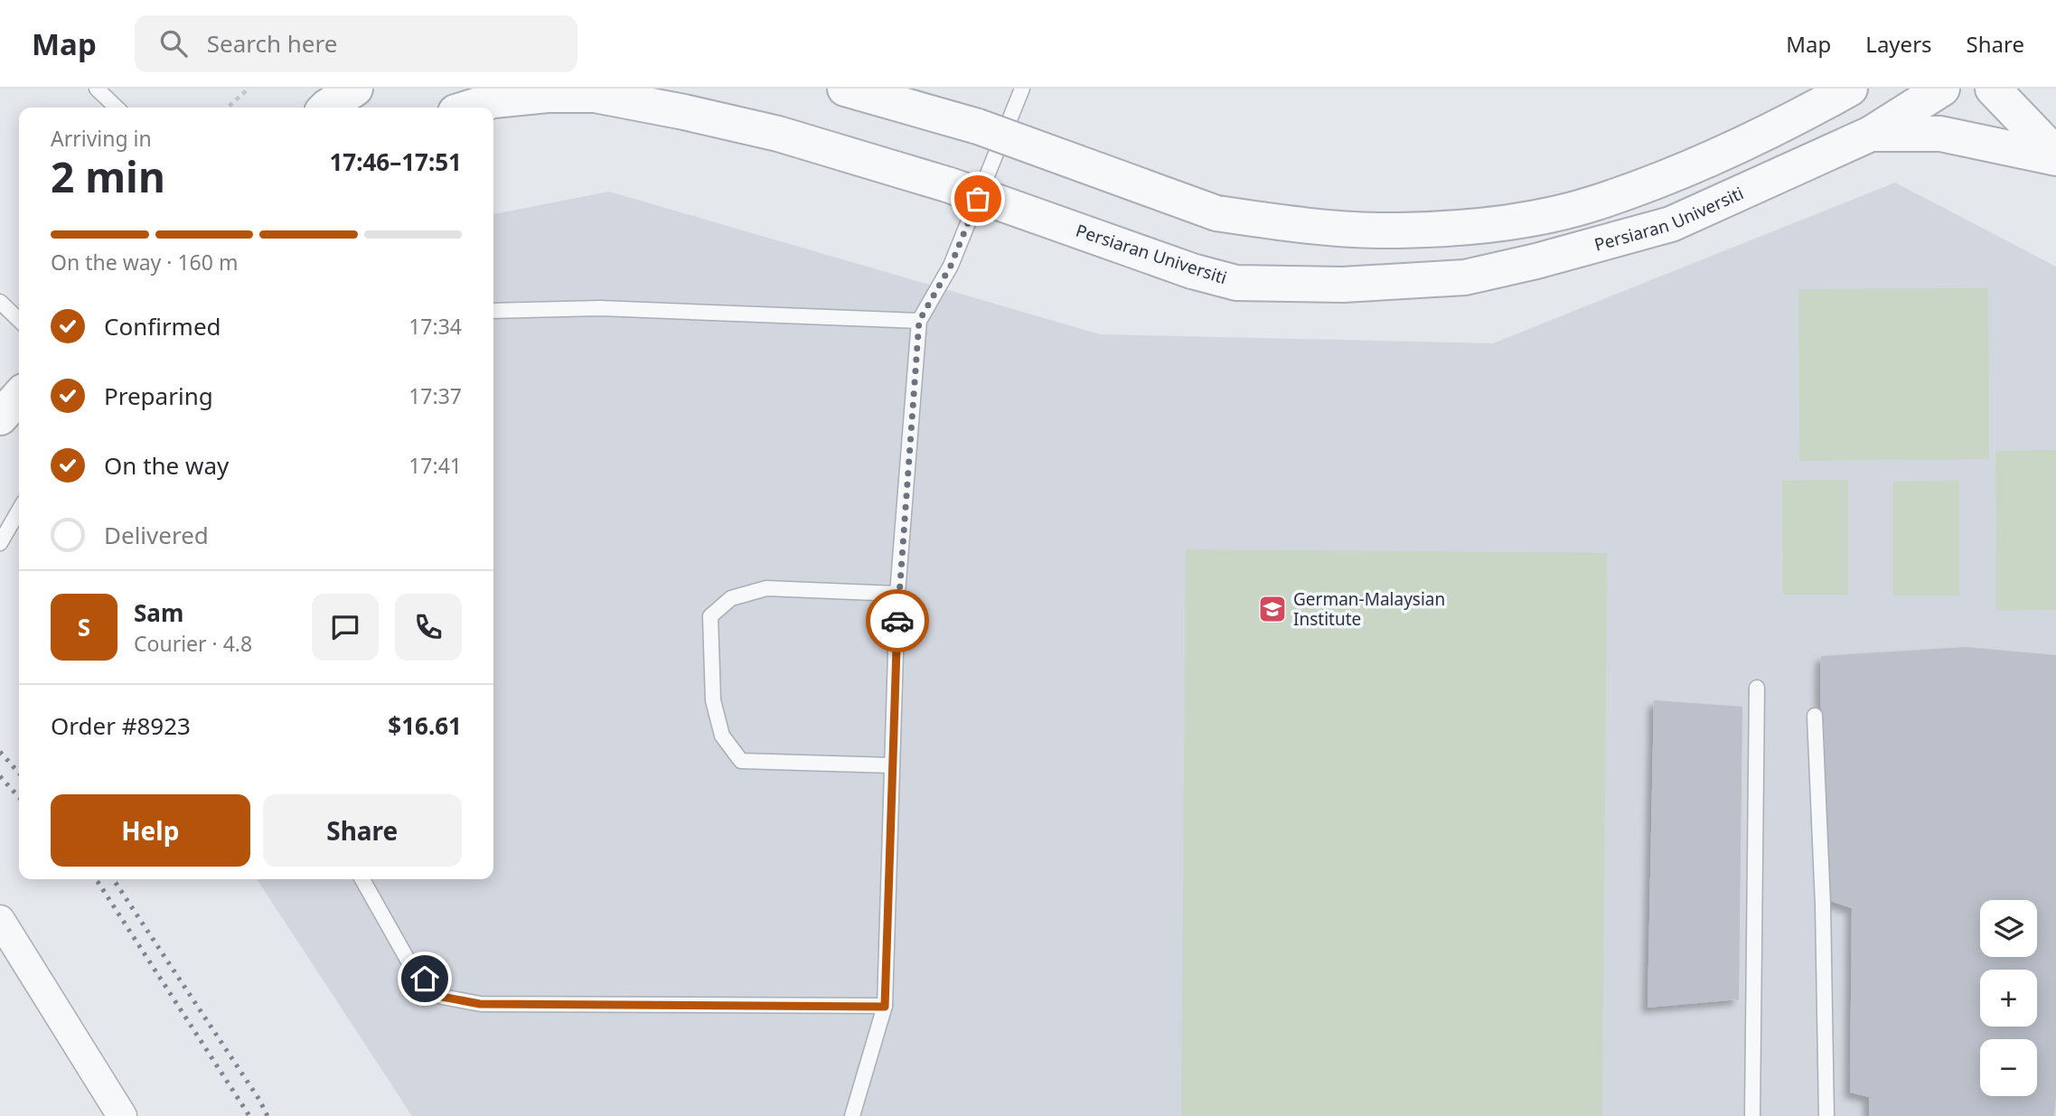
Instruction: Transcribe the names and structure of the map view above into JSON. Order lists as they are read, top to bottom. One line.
{"streets":{"street":["Persiaran Universiti"]},"places":{"school or university":["German-Malaysian Institute"]},"page":{"header":"Map","search":"Search here","nav":["Map","Layers","Share"],"heading":["2 min","Arriving in","17:46–17:51"],"panel":["Sam","Courier · 4.8","Order #8923","$16.61"],"bar":"On the way · 160 m","list":[["Confirmed","17:34"],["Preparing","17:37"],["On the way","17:41"],"Delivered"],"round":"S","buttons":["Help","Share"],"map_buttons":["+","−"]}}
